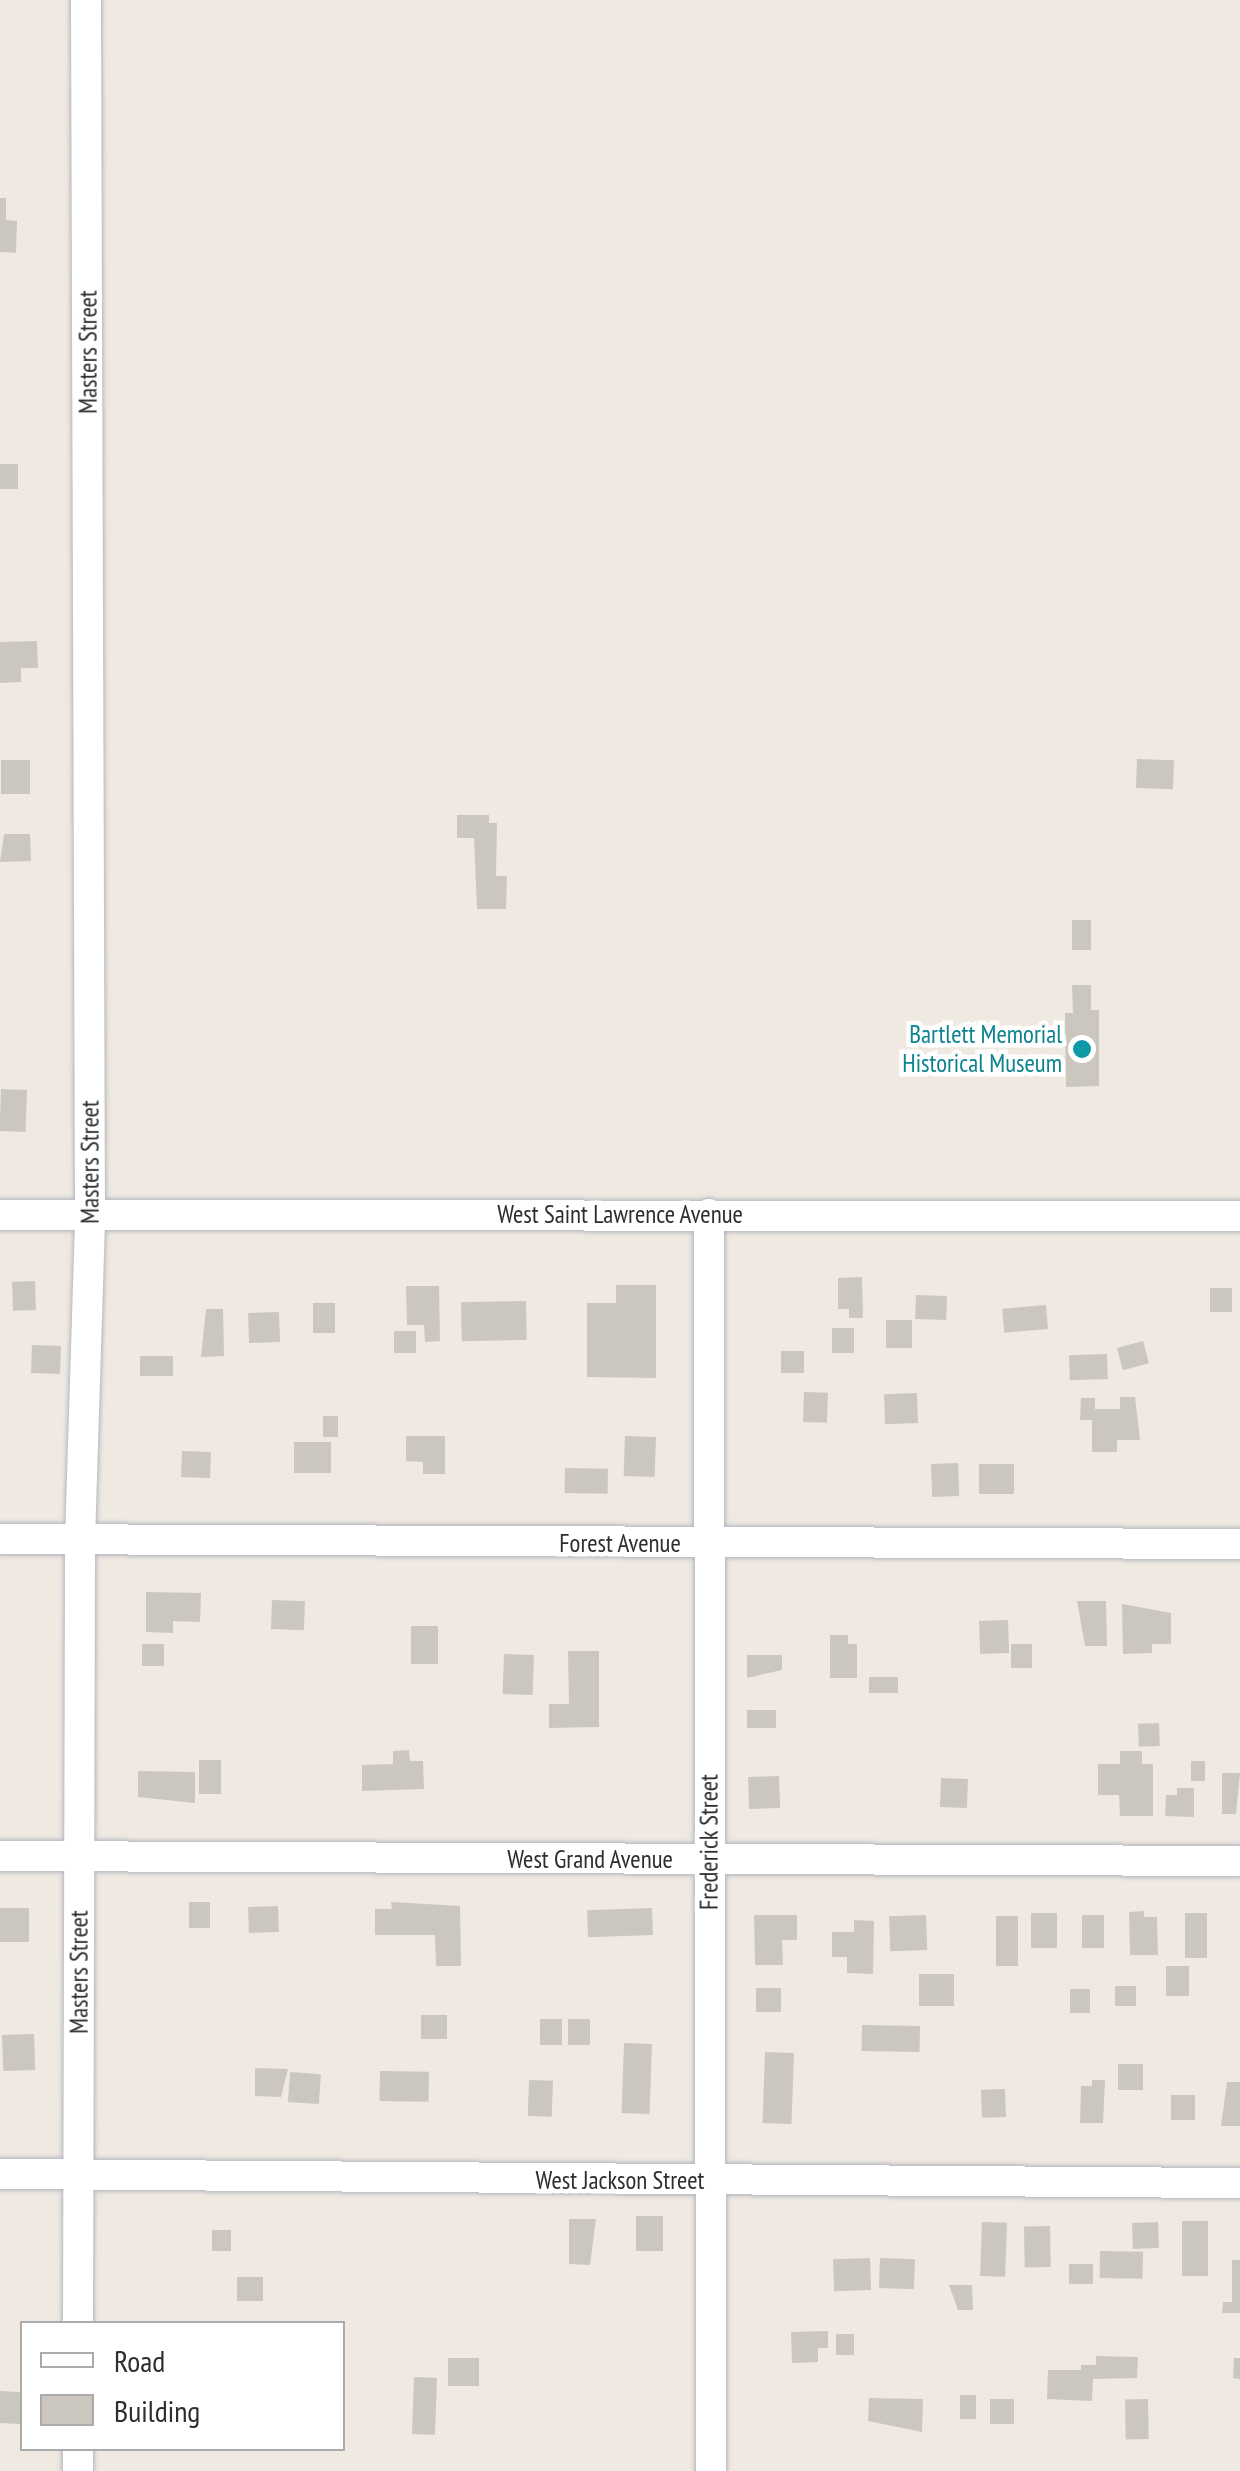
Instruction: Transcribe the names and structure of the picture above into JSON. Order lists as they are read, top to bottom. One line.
{"streets":{"street":["Masters Street","West Saint Lawrence Avenue","Forest Avenue","Frederick Street","West Grand Avenue","West Jackson Street"]},"crossings":[["Masters Street","West Saint Lawrence Avenue"],["Masters Street","Forest Avenue"],["Masters Street","West Grand Avenue"],["Masters Street","West Jackson Street"],["West Saint Lawrence Avenue","Frederick Street"],["Forest Avenue","Frederick Street"],["Frederick Street","West Grand Avenue"],["Frederick Street","West Jackson Street"]],"places":["Bartlett Memorial Historical Museum"],"legend":["Road","Building"]}
